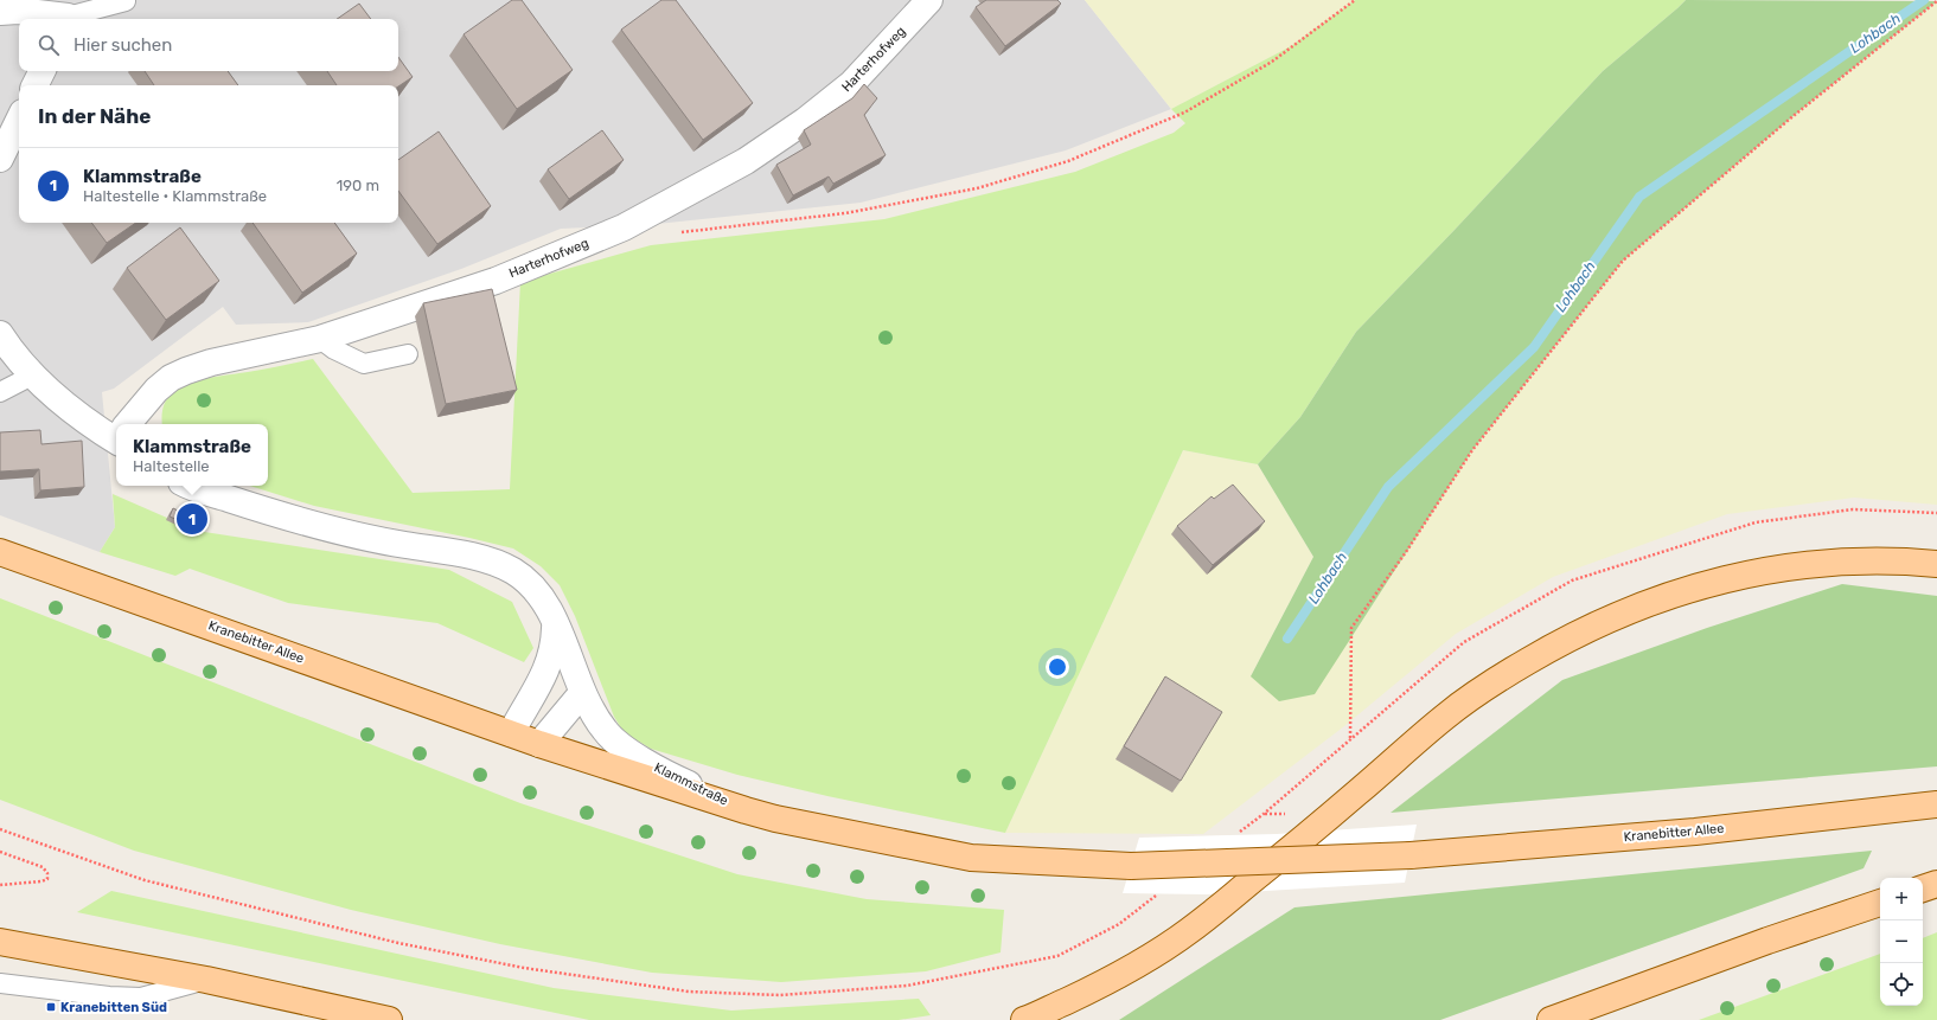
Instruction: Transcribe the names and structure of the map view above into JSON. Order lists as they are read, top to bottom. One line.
{"streets":{"main road":["Kranebitter Allee"],"street":["Harterhofweg","Klammstraße"]},"crossings":[["Kranebitter Allee","Klammstraße"]],"water":["Lohbach"],"places":{"transit":["Kranebitten Süd"]},"page":{"search":"Hier suchen","heading":"In der Nähe","list":[{"mark":"1","name":"Klammstraße","note":"Haltestelle · Klammstraße","value":"190 m"}],"popup":["Klammstraße","Haltestelle"],"pins":"1","map_buttons":["+","−"]}}
